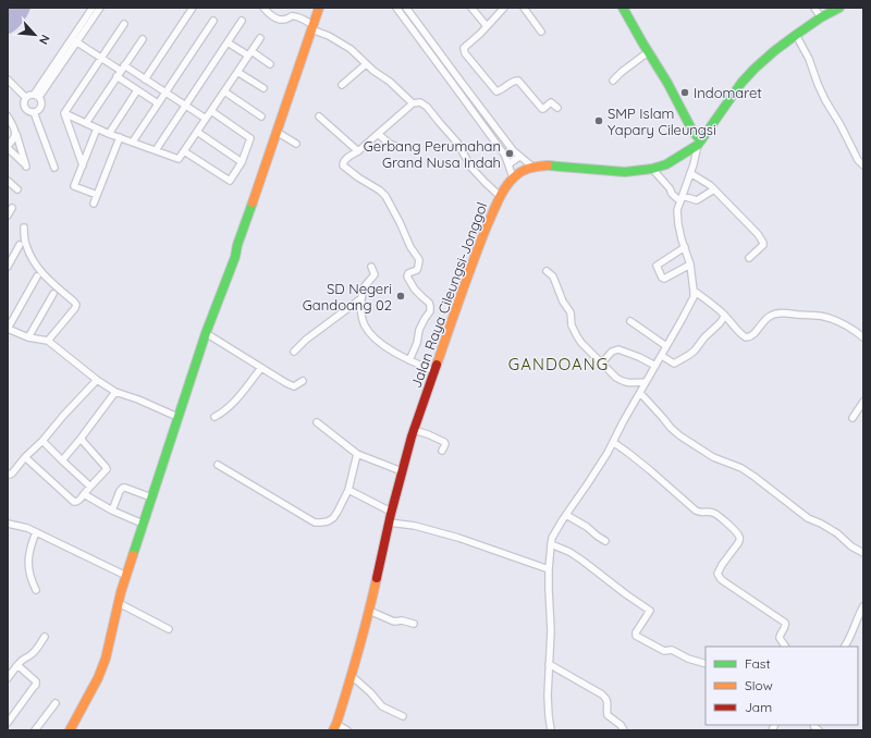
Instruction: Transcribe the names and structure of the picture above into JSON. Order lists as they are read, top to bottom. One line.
{"streets":{"main road":["Jalan Raya Cileungsi-Jonggol"]},"districts":["GANDOANG"],"places":["Indomaret","SMP Islam Yapary Cileungsi","Gerbang Perumahan Grand Nusa Indah","SD Negeri Gandoang 02"],"legend":["Fast","Slow","Jam"],"north":"bottom right"}
